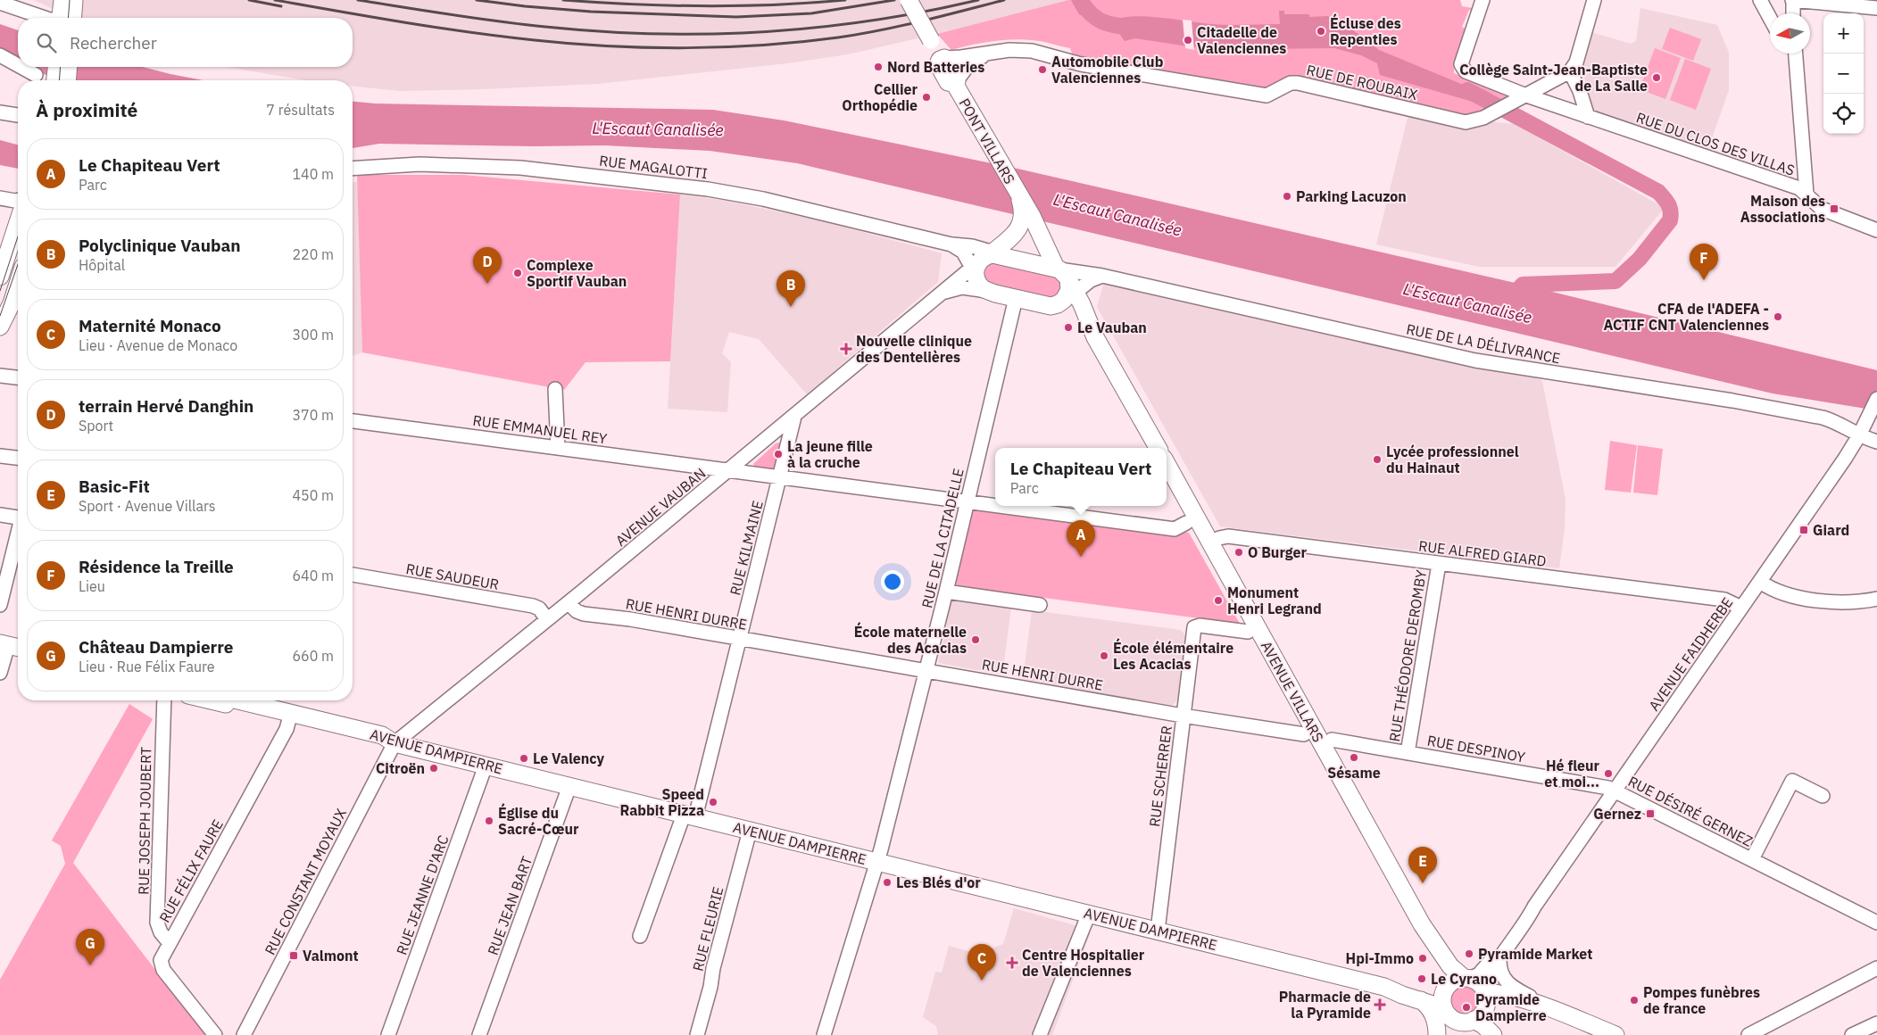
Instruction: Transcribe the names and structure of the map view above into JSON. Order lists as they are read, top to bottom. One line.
{"streets":{"main road":["PONT VILLARS","AVENUE VILLARS","AVENUE DAMPIERRE"],"street":["RUE DE ROUBAIX","RUE DU CLOS DES VILLAS","RUE MAGALOTTI","RUE DE LA DÉLIVRANCE","RUE EMMANUEL REY","AVENUE VAUBAN","RUE DE LA CITADELLE","RUE KILMAINE","RUE ALFRED GIARD","RUE SAUDEUR","RUE HENRI DURRE","AVENUE FAIDHERBE","RUE THÉODORE DEROMBY","RUE DESPINOY","RUE SCHERRER","RUE DÉSIRÉ GERNEZ","RUE JOSEPH JOUBERT","RUE FÉLIX FAURE","RUE CONSTANT MOYAUX","RUE JEANNE D'ARC","RUE JEAN BART","RUE FLEURIE"]},"crossings":[["RUE DE ROUBAIX","PONT VILLARS"],["RUE DE ROUBAIX","RUE DU CLOS DES VILLAS"],["PONT VILLARS","RUE MAGALOTTI"],["PONT VILLARS","RUE DE LA DÉLIVRANCE"],["PONT VILLARS","AVENUE VAUBAN"],["RUE MAGALOTTI","AVENUE VAUBAN"],["RUE DE LA DÉLIVRANCE","AVENUE FAIDHERBE"],["RUE EMMANUEL REY","AVENUE VAUBAN"],["RUE EMMANUEL REY","RUE DE LA CITADELLE"],["RUE EMMANUEL REY","RUE KILMAINE"],["AVENUE VAUBAN","RUE KILMAINE"],["AVENUE VAUBAN","RUE SAUDEUR"],["AVENUE VAUBAN","RUE HENRI DURRE"],["AVENUE VAUBAN","AVENUE DAMPIERRE"],["AVENUE VAUBAN","RUE CONSTANT MOYAUX"],["RUE DE LA CITADELLE","RUE HENRI DURRE"],["RUE DE LA CITADELLE","AVENUE DAMPIERRE"],["RUE KILMAINE","RUE HENRI DURRE"],["RUE KILMAINE","AVENUE DAMPIERRE"],["RUE ALFRED GIARD","AVENUE FAIDHERBE"],["RUE ALFRED GIARD","RUE THÉODORE DEROMBY"],["RUE HENRI DURRE","RUE SCHERRER"],["AVENUE FAIDHERBE","AVENUE VILLARS"],["AVENUE FAIDHERBE","RUE DESPINOY"],["AVENUE FAIDHERBE","AVENUE DAMPIERRE"],["AVENUE FAIDHERBE","RUE DÉSIRÉ GERNEZ"],["RUE THÉODORE DEROMBY","RUE DESPINOY"],["AVENUE VILLARS","AVENUE DAMPIERRE"],["RUE DESPINOY","RUE DÉSIRÉ GERNEZ"],["AVENUE DAMPIERRE","RUE SCHERRER"],["AVENUE DAMPIERRE","RUE FÉLIX FAURE"],["AVENUE DAMPIERRE","RUE CONSTANT MOYAUX"],["AVENUE DAMPIERRE","RUE JEANNE D'ARC"],["AVENUE DAMPIERRE","RUE JEAN BART"],["AVENUE DAMPIERRE","RUE FLEURIE"],["RUE JOSEPH JOUBERT","RUE FÉLIX FAURE"]],"water":["L'Escaut Canalisée"],"places":{"other":["Écluse des Repenties","Citadelle de Valenciennes","Nord Batteries","Automobile Club Valenciennes","Collège Saint-Jean-Baptiste de La Salle","Cellier Orthopédie","Parking Lacuzon","Complexe Sportif Vauban","CFA de l'ADEFA - ACTIF CNT Valenciennes","Le Vauban","La jeune fille à la cruche","Lycée professionnel du Hainaut","O Burger","Monument Henri Legrand","École maternelle des Acacias","École élémentaire Les Acacias","Sésame","Le Valency","Citroën","Hé fleur et moi...","Speed Rabbit Pizza","Église du Sacré-Cœur","Les Blés d'or","Pyramide Market","Hpi-Immo","Le Cyrano","Pompes funèbres de france","Pyramide Dampierre"],"transit":["Maison des Associations","Giard","Gernez","Valmont"],"health":["Nouvelle clinique des Dentelières","Centre Hospitalier de Valenciennes","Pharmacie de la Pyramide"]},"north":"left","page":{"map_buttons":["+","−"],"search":"Rechercher","heading":["À proximité","7 résultats"],"list":[{"mark":"A","name":"Le Chapiteau Vert","note":"Parc","value":"140 m"},{"mark":"B","name":"Polyclinique Vauban","note":"Hôpital","value":"220 m"},{"mark":"C","name":"Maternité Monaco","note":"Lieu · Avenue de Monaco","value":"300 m"},{"mark":"D","name":"terrain Hervé Danghin","note":"Sport","value":"370 m"},{"mark":"E","name":"Basic-Fit","note":"Sport · Avenue Villars","value":"450 m"},{"mark":"F","name":"Résidence la Treille","note":"Lieu","value":"640 m"},{"mark":"G","name":"Château Dampierre","note":"Lieu · Rue Félix Faure","value":"660 m"}],"pins":["F","D","B","A","E","G","C"],"popup":["Le Chapiteau Vert","Parc"]}}
